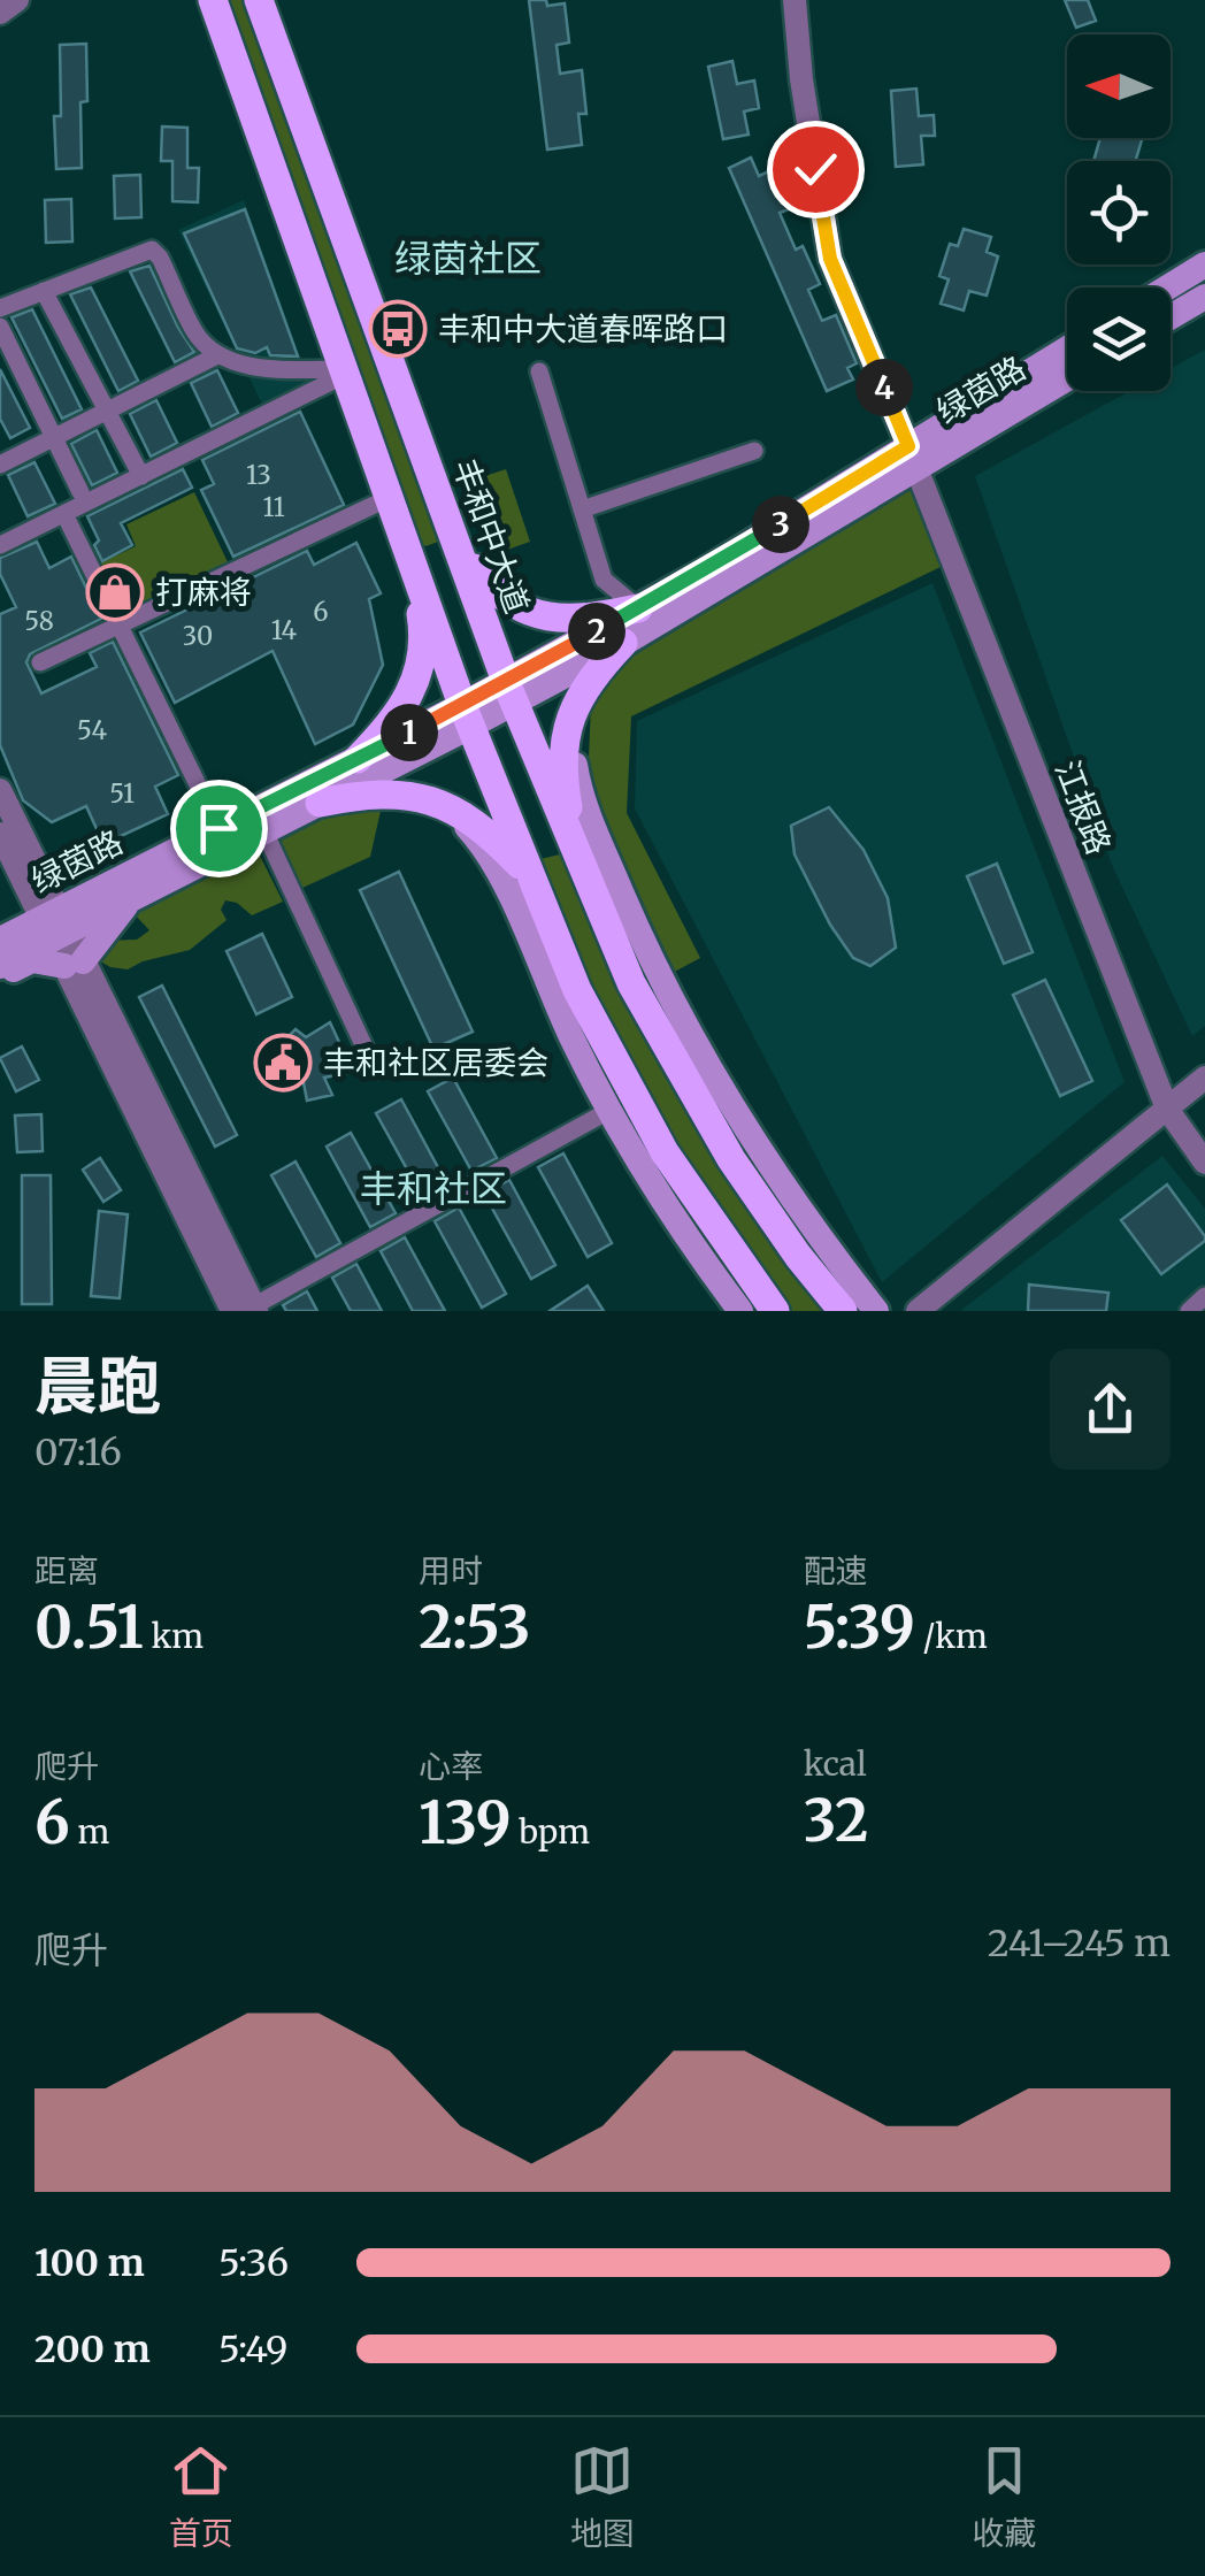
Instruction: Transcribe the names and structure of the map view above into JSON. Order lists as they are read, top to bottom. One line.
{"streets":{"main road":["绿茵路","丰和中大道"],"street":["江报路"]},"crossings":[["绿茵路","丰和中大道"],["绿茵路","江报路"]],"districts":["绿茵社区","丰和社区"],"places":{"bus stop":["丰和中大道春晖路口"],"shop":["打麻将"],"public building":["丰和社区居委会"]},"house_numbers":["13","11","6","58","14","30","54","51"],"north":"left","page":{"pins":["4","3","2","1"],"heading":["晨跑","07:16"],"stats":[["距离","0.51 km"],["用时","2:53"],["配速","5:39 /km"],["爬升","6 m"],["心率","139 bpm"],["kcal","32"]],"chart":["爬升","241–245 m"],"list":[{"name":"100 m","note":"5:36"},{"name":"200 m","note":"5:49"}],"tabs":["首页","地图","收藏"]}}
